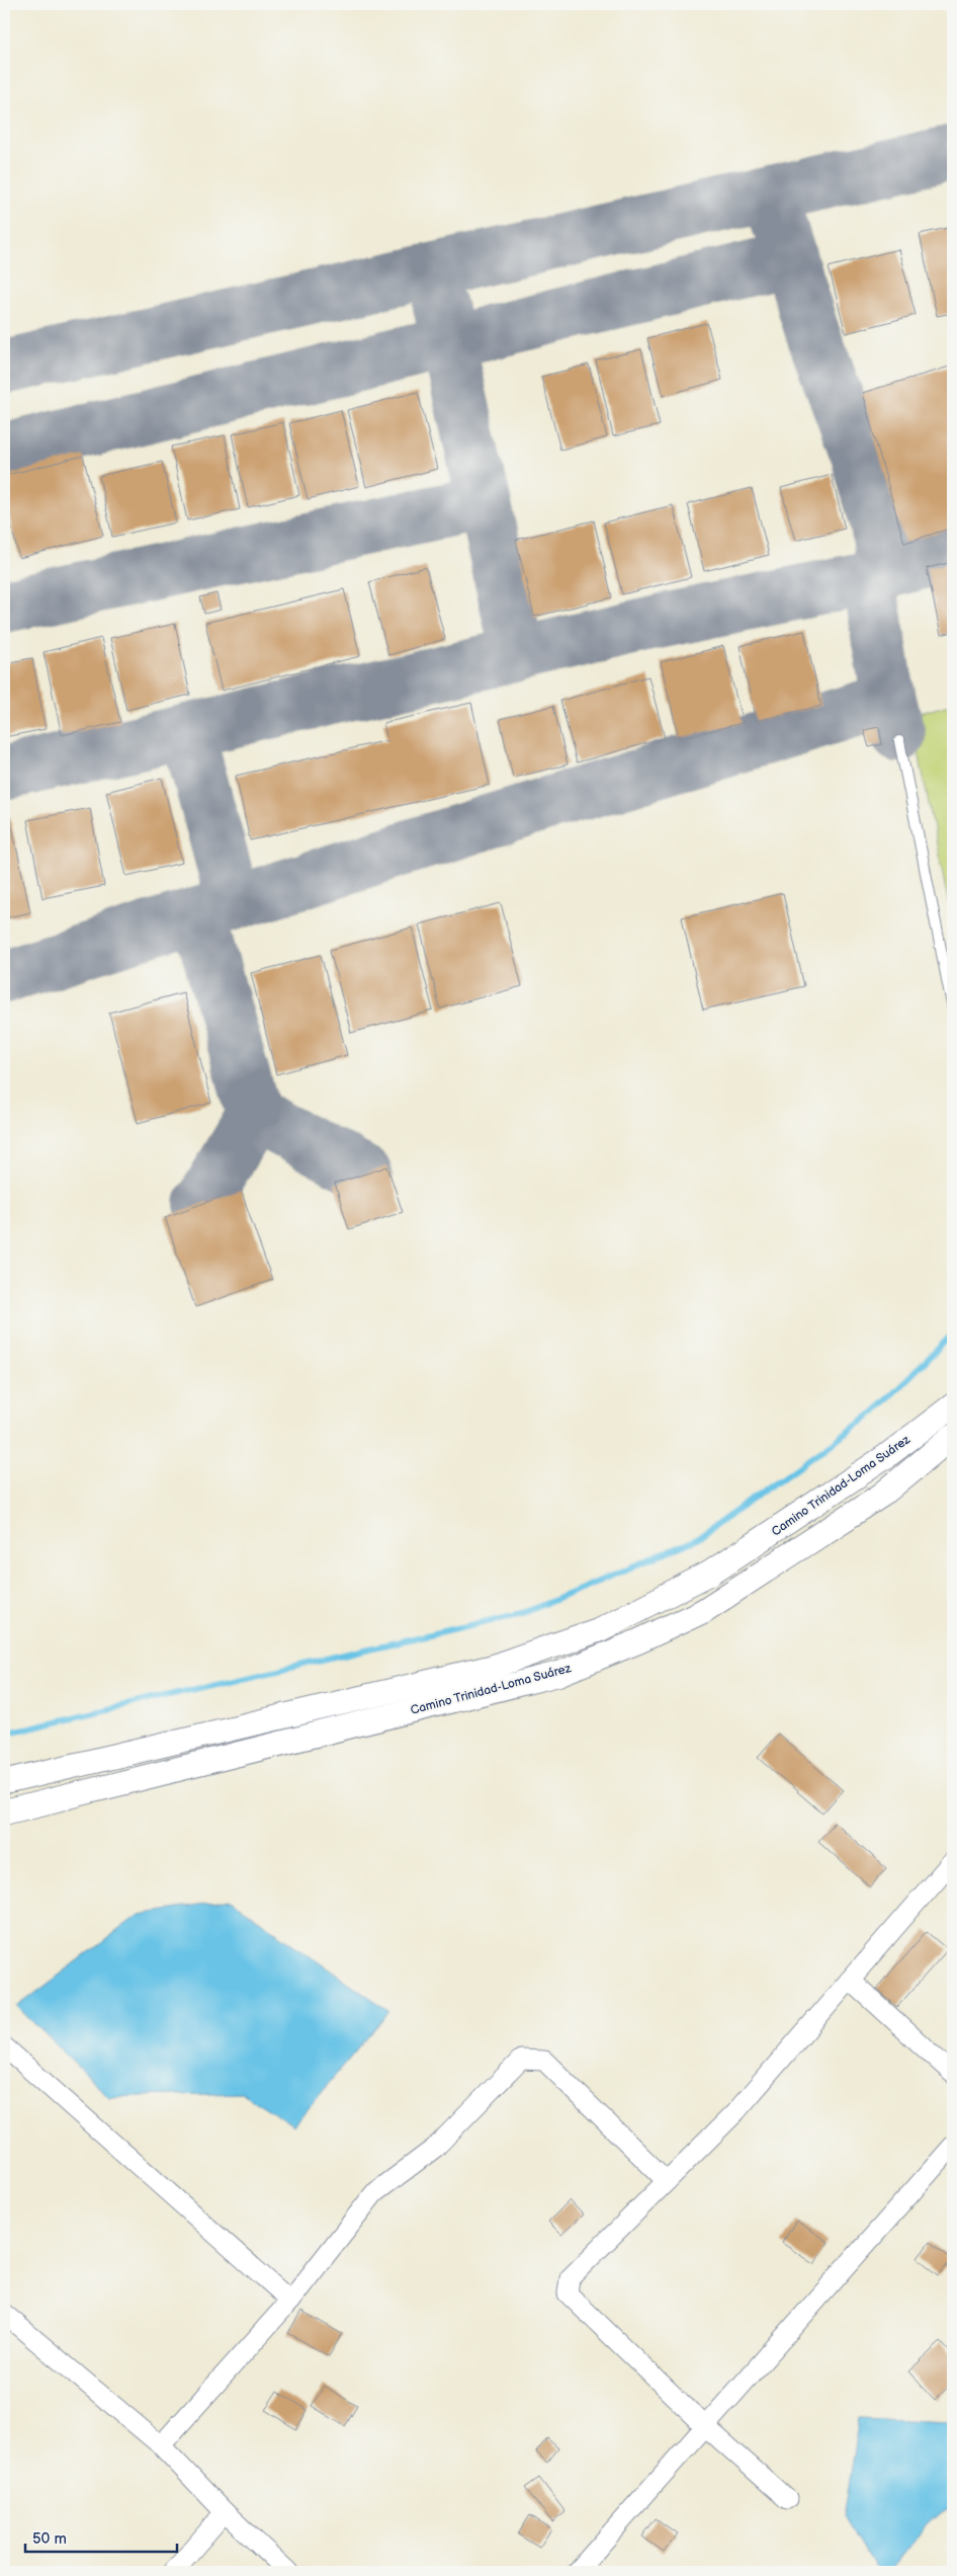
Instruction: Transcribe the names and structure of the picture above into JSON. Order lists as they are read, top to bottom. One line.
{"streets":{"street":["Camino Trinidad-Loma Suárez"]},"scale_bar":"50 m"}
